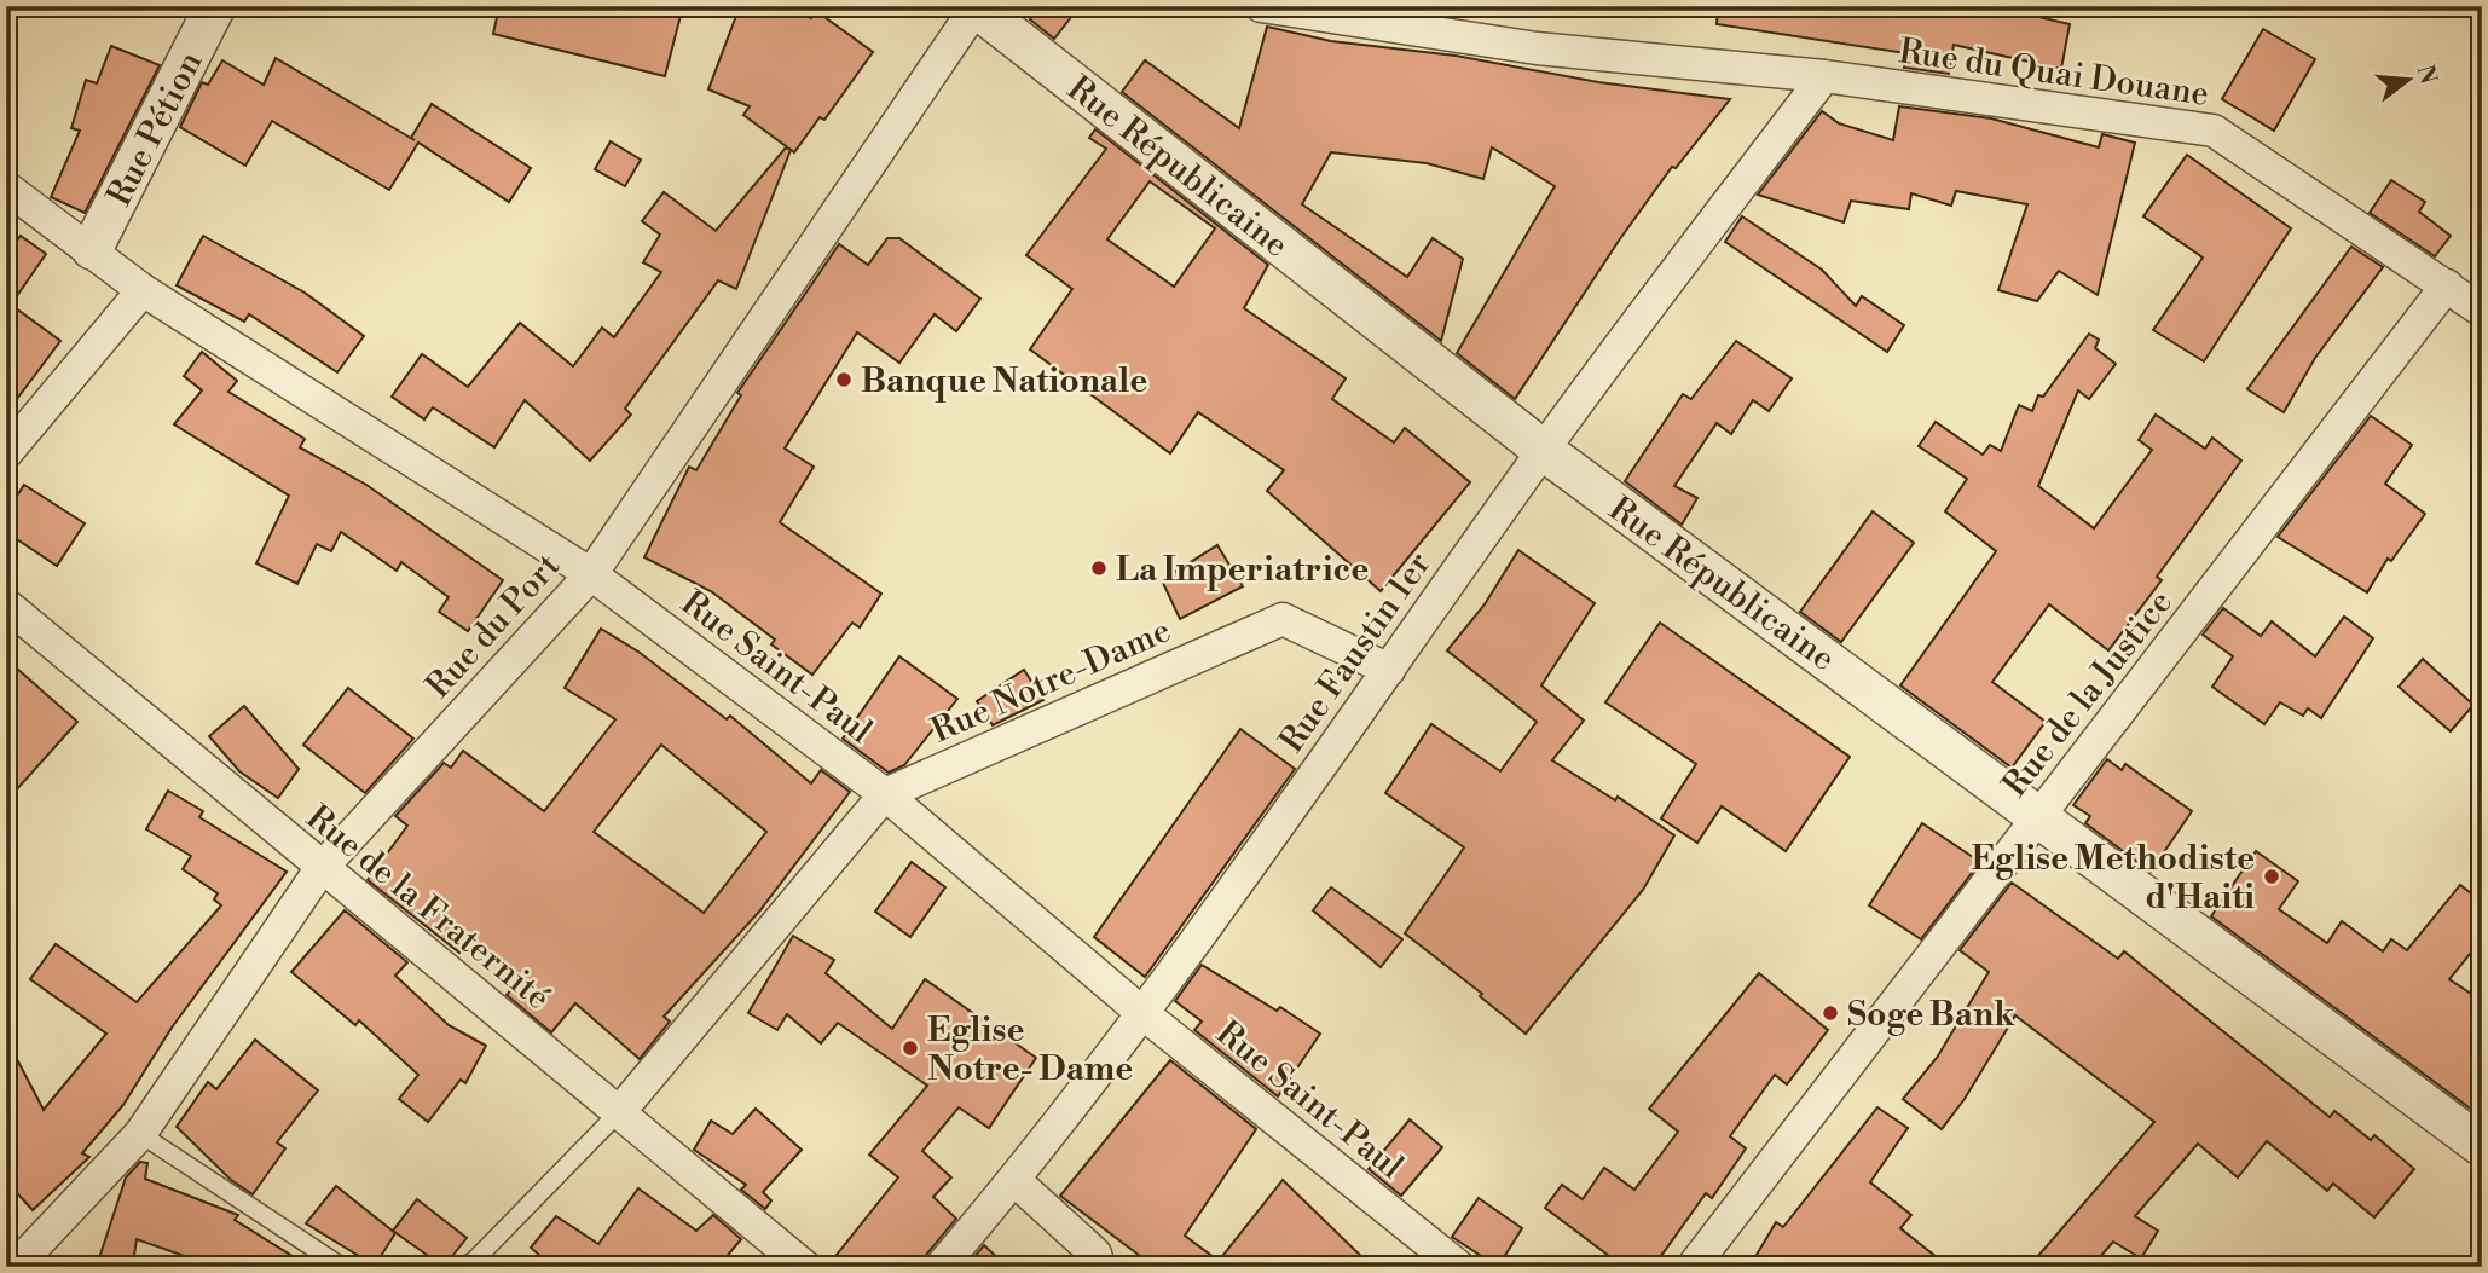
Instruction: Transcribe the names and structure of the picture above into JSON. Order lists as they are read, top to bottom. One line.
{"streets":{"street":["Rue du Quai Douane","Rue Pétion","Rue Républicaine","Rue du Port","Rue Faustin 1er","Rue Saint-Paul","Rue Notre-Dame","Rue de la Justice","Rue de la Fraternité"]},"crossings":[["Rue du Quai Douane","Rue Faustin 1er"],["Rue du Quai Douane","Rue de la Justice"],["Rue Pétion","Rue Saint-Paul"],["Rue Républicaine","Rue du Port"],["Rue Républicaine","Rue Faustin 1er"],["Rue Républicaine","Rue de la Justice"],["Rue du Port","Rue Saint-Paul"],["Rue du Port","Rue de la Fraternité"],["Rue Faustin 1er","Rue Saint-Paul"],["Rue Faustin 1er","Rue Notre-Dame"],["Rue Saint-Paul","Rue Notre-Dame"],["Rue Notre-Dame","Rue de la Fraternité"]],"places":["Banque Nationale","La Imperiatrice","Eglise Methodiste d'Haiti","Soge Bank","Eglise Notre- Dame"],"north":"right"}
